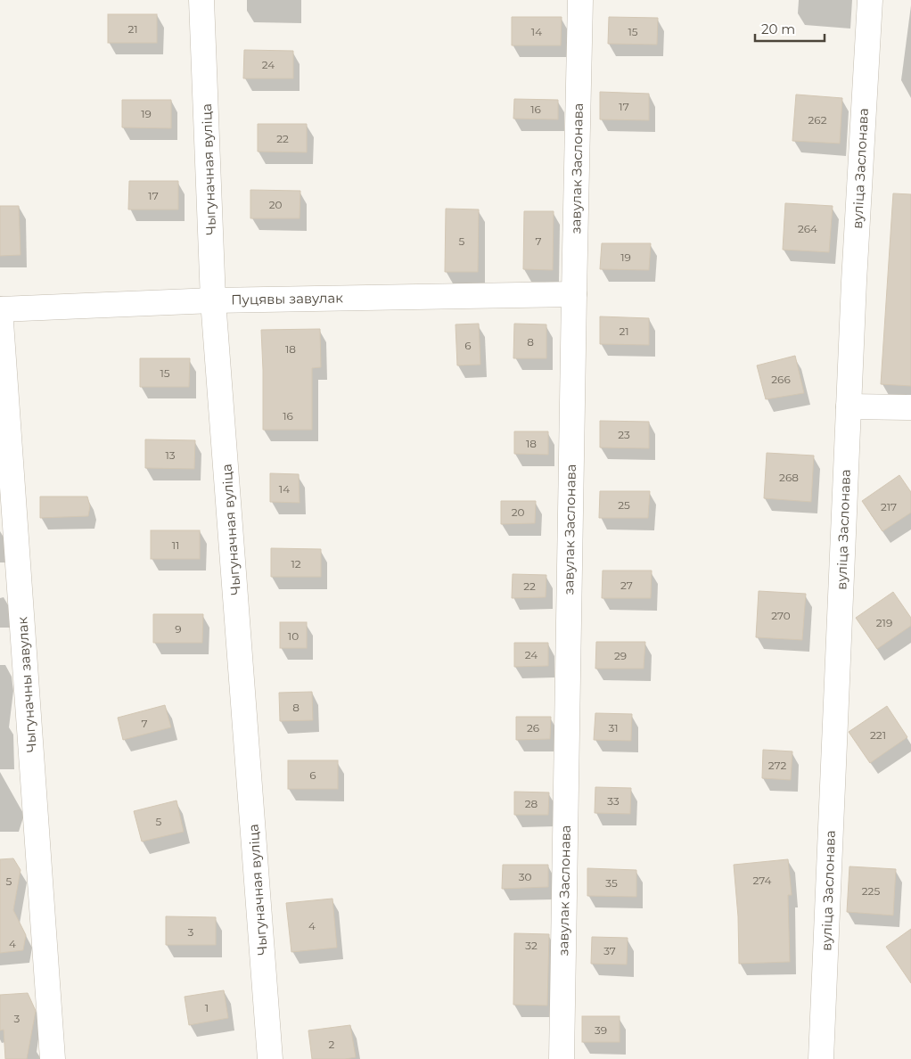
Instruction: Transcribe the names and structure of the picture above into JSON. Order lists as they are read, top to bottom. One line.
{"streets":{"street":["завулак Заслонава","вуліца Заслонава","Чыгуначная вуліца","Пуцявы завулак","Чыгуначны завулак"]},"crossings":[["завулак Заслонава","Пуцявы завулак"],["Чыгуначная вуліца","Пуцявы завулак"],["Пуцявы завулак","Чыгуначны завулак"]],"house_numbers":["21","14","15","24","17","16","19","262","22","17","20","264","5","7","19","21","8","6","18","15","266","16","23","18","13","268","14","25","217","20","11","12","27","22","270","219","9","10","24","29","8","7","26","31","221","272","6","33","28","5","30","274","5","35","225","4","3","4","32","37","1","3","39","2"],"scale_bar":"20 m"}
